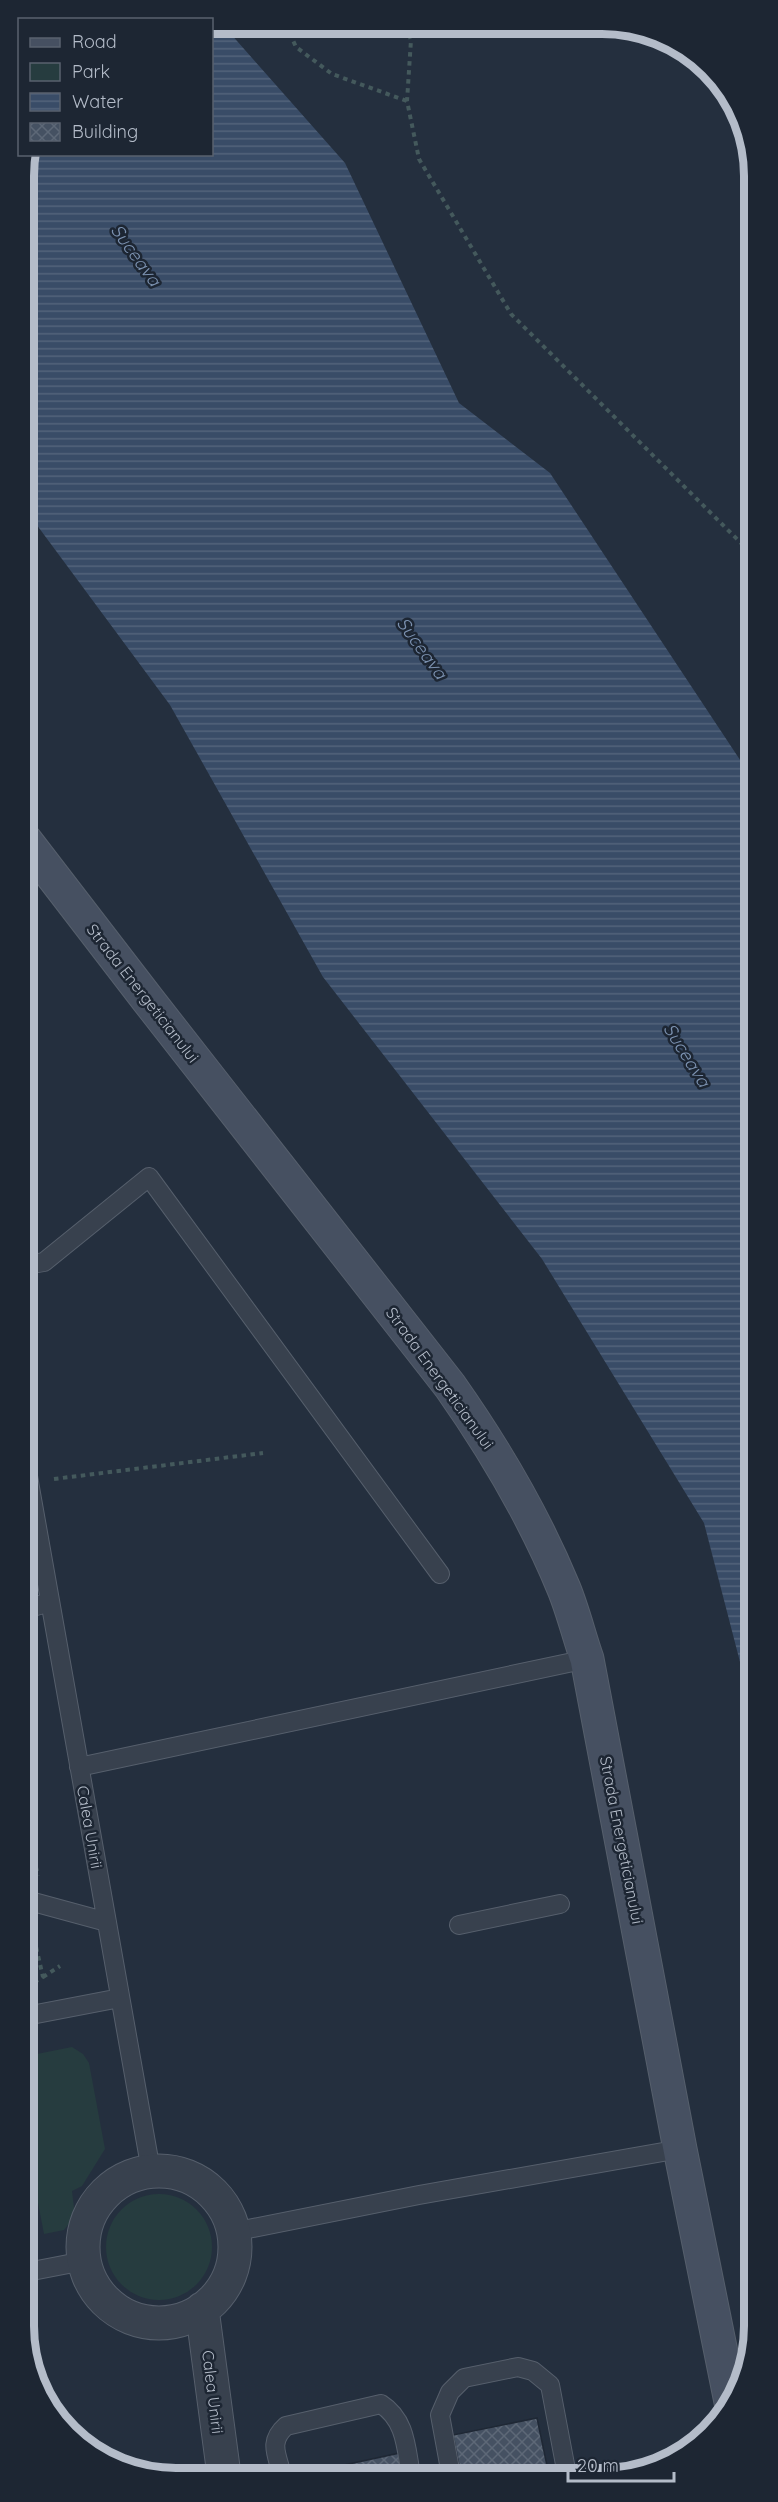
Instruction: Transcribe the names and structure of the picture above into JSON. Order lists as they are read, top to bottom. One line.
{"streets":{"street":["Strada Energeticianului","Calea Unirii"]},"water":["Suceava"],"legend":["Road","Park","Water","Building"],"scale_bar":"20 m"}
